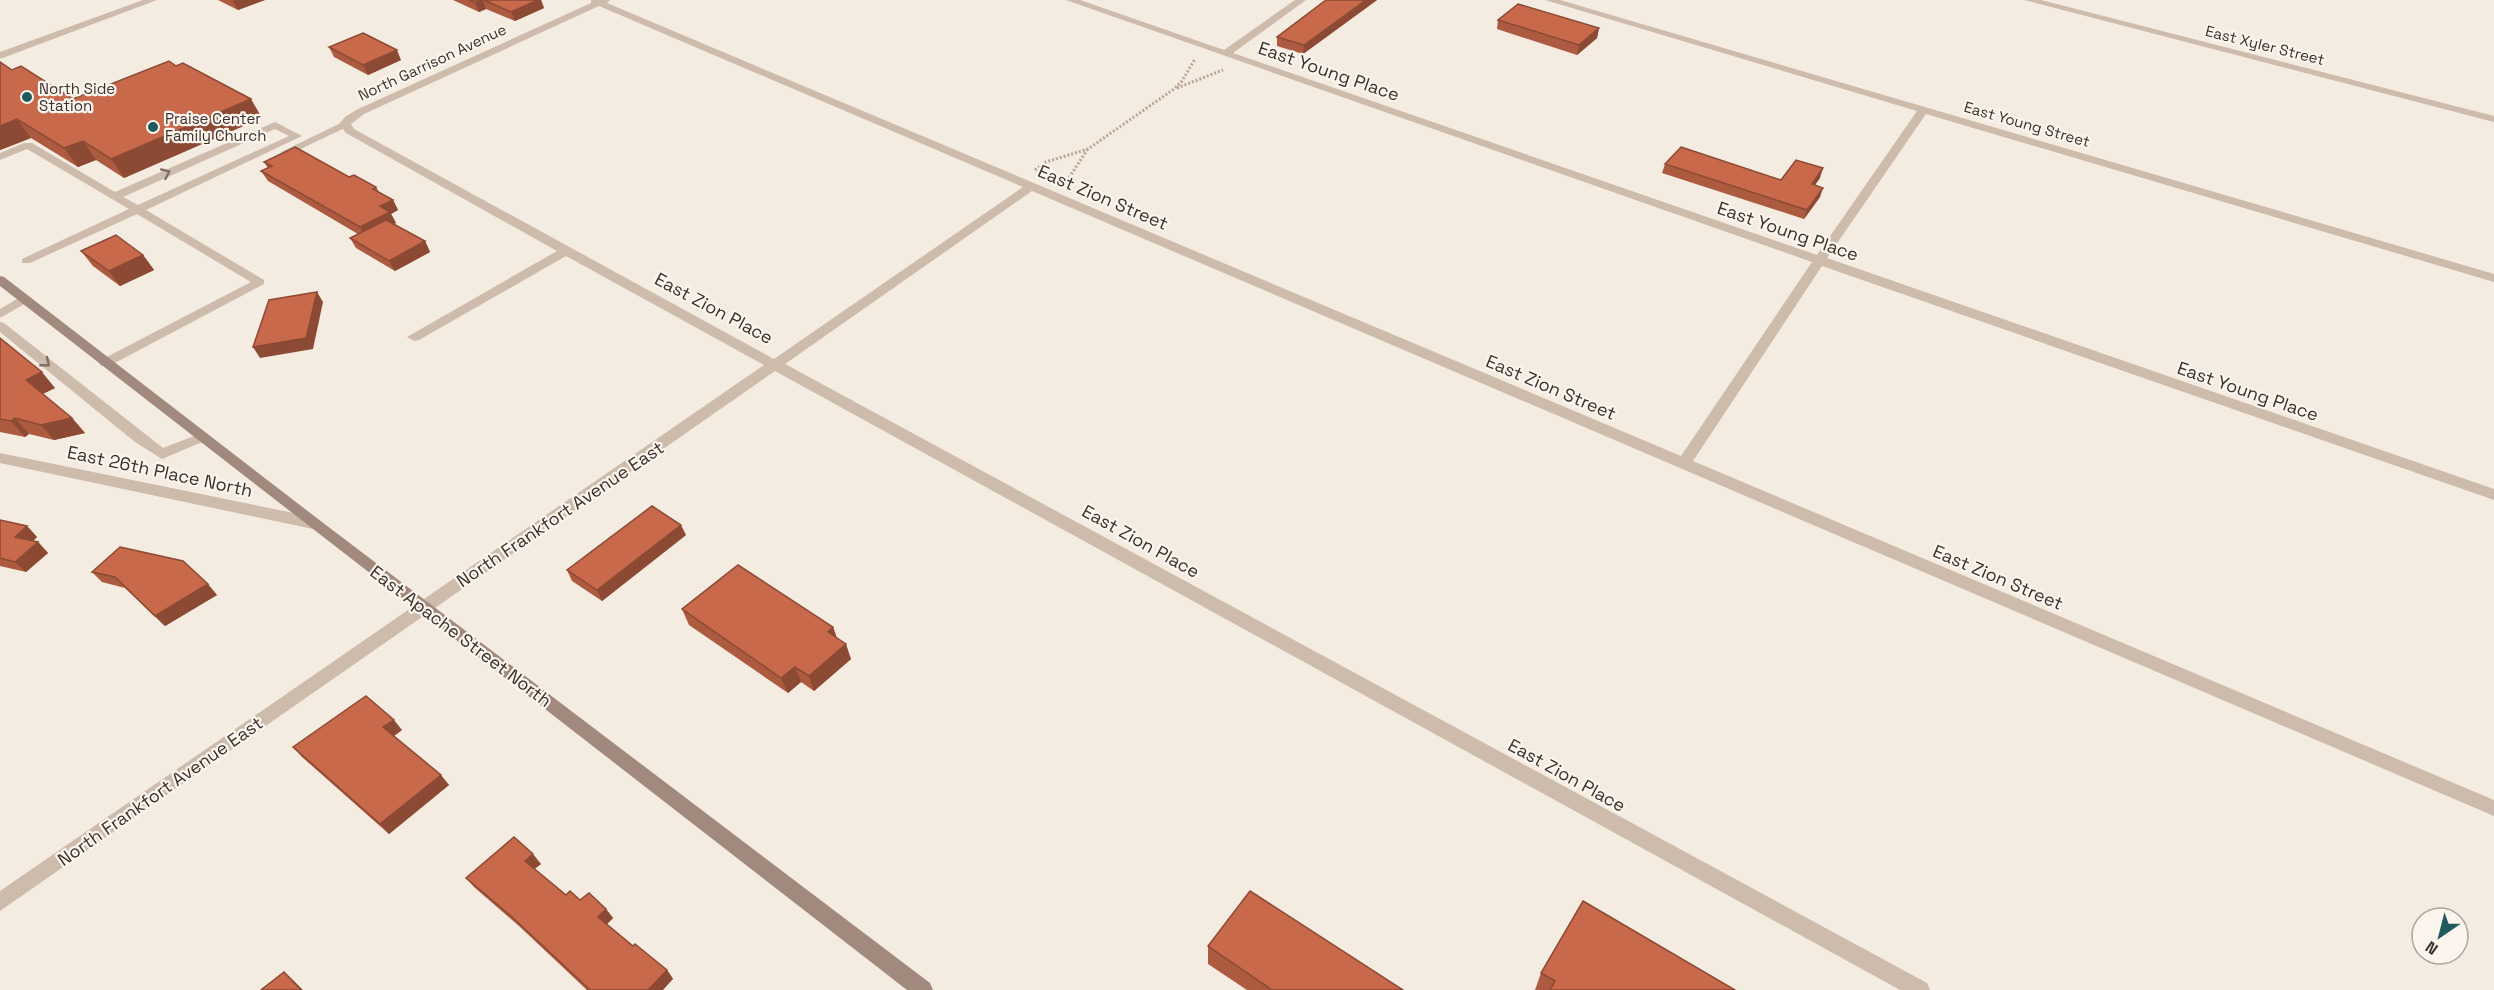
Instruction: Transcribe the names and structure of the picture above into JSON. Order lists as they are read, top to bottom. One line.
{"streets":{"main road":["East Apache Street North"],"street":["East Xyler Street","North Garrison Avenue","East Young Place","East Young Street","East Zion Street","East Zion Place","East 26th Place North","North Frankfort Avenue East"]},"crossings":[["North Garrison Avenue","East Zion Street"],["North Garrison Avenue","East Zion Place"],["East Zion Street","North Frankfort Avenue East"],["East Zion Place","North Frankfort Avenue East"],["East 26th Place North","East Apache Street North"],["North Frankfort Avenue East","East Apache Street North"]],"places":["North Side Station","Praise Center Family Church"],"north":"bottom left"}
